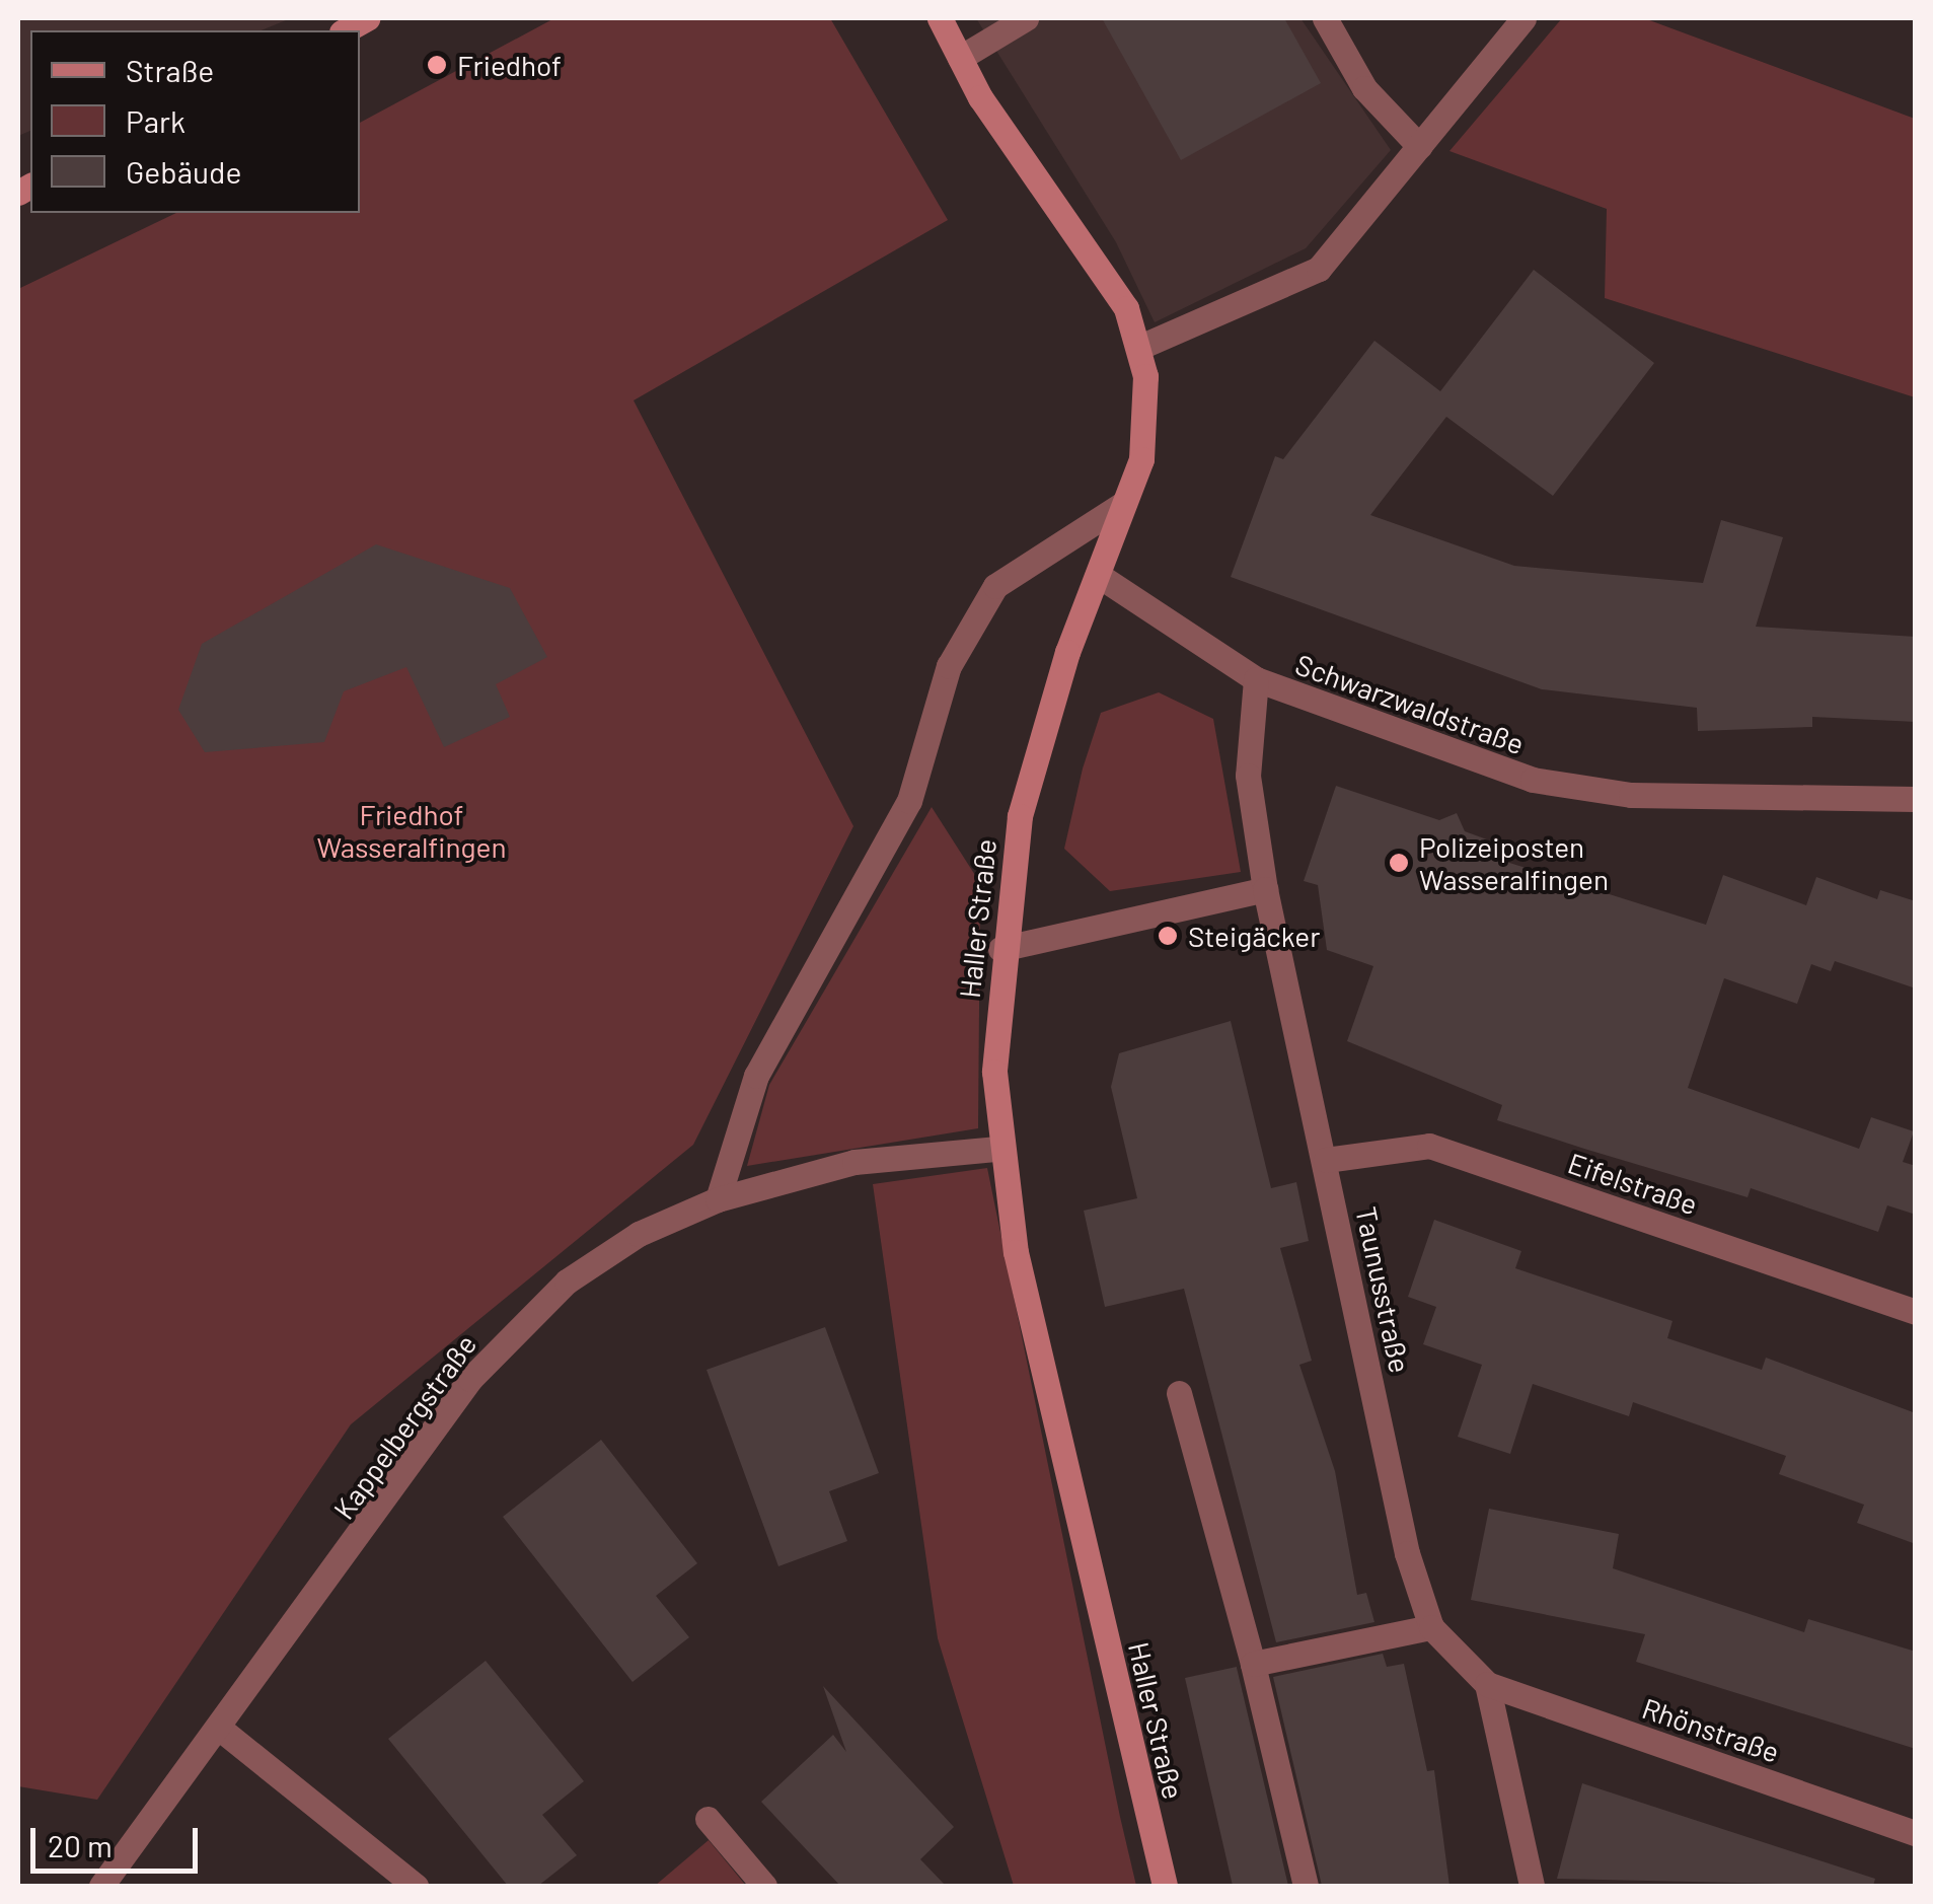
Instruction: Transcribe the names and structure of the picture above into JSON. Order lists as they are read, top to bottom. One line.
{"streets":{"main road":["Haller Straße"],"street":["Schwarzwaldstraße","Eifelstraße","Taunusstraße","Kappelbergstraße","Rhönstraße"]},"crossings":[["Schwarzwaldstraße","Haller Straße"],["Schwarzwaldstraße","Taunusstraße"],["Haller Straße","Kappelbergstraße"],["Eifelstraße","Taunusstraße"],["Taunusstraße","Rhönstraße"]],"parks":["Friedhof Wasseralfingen"],"places":["Friedhof","Polizeiposten Wasseralfingen","Steigäcker"],"legend":["Straße","Park","Gebäude"],"scale_bar":"20 m"}
